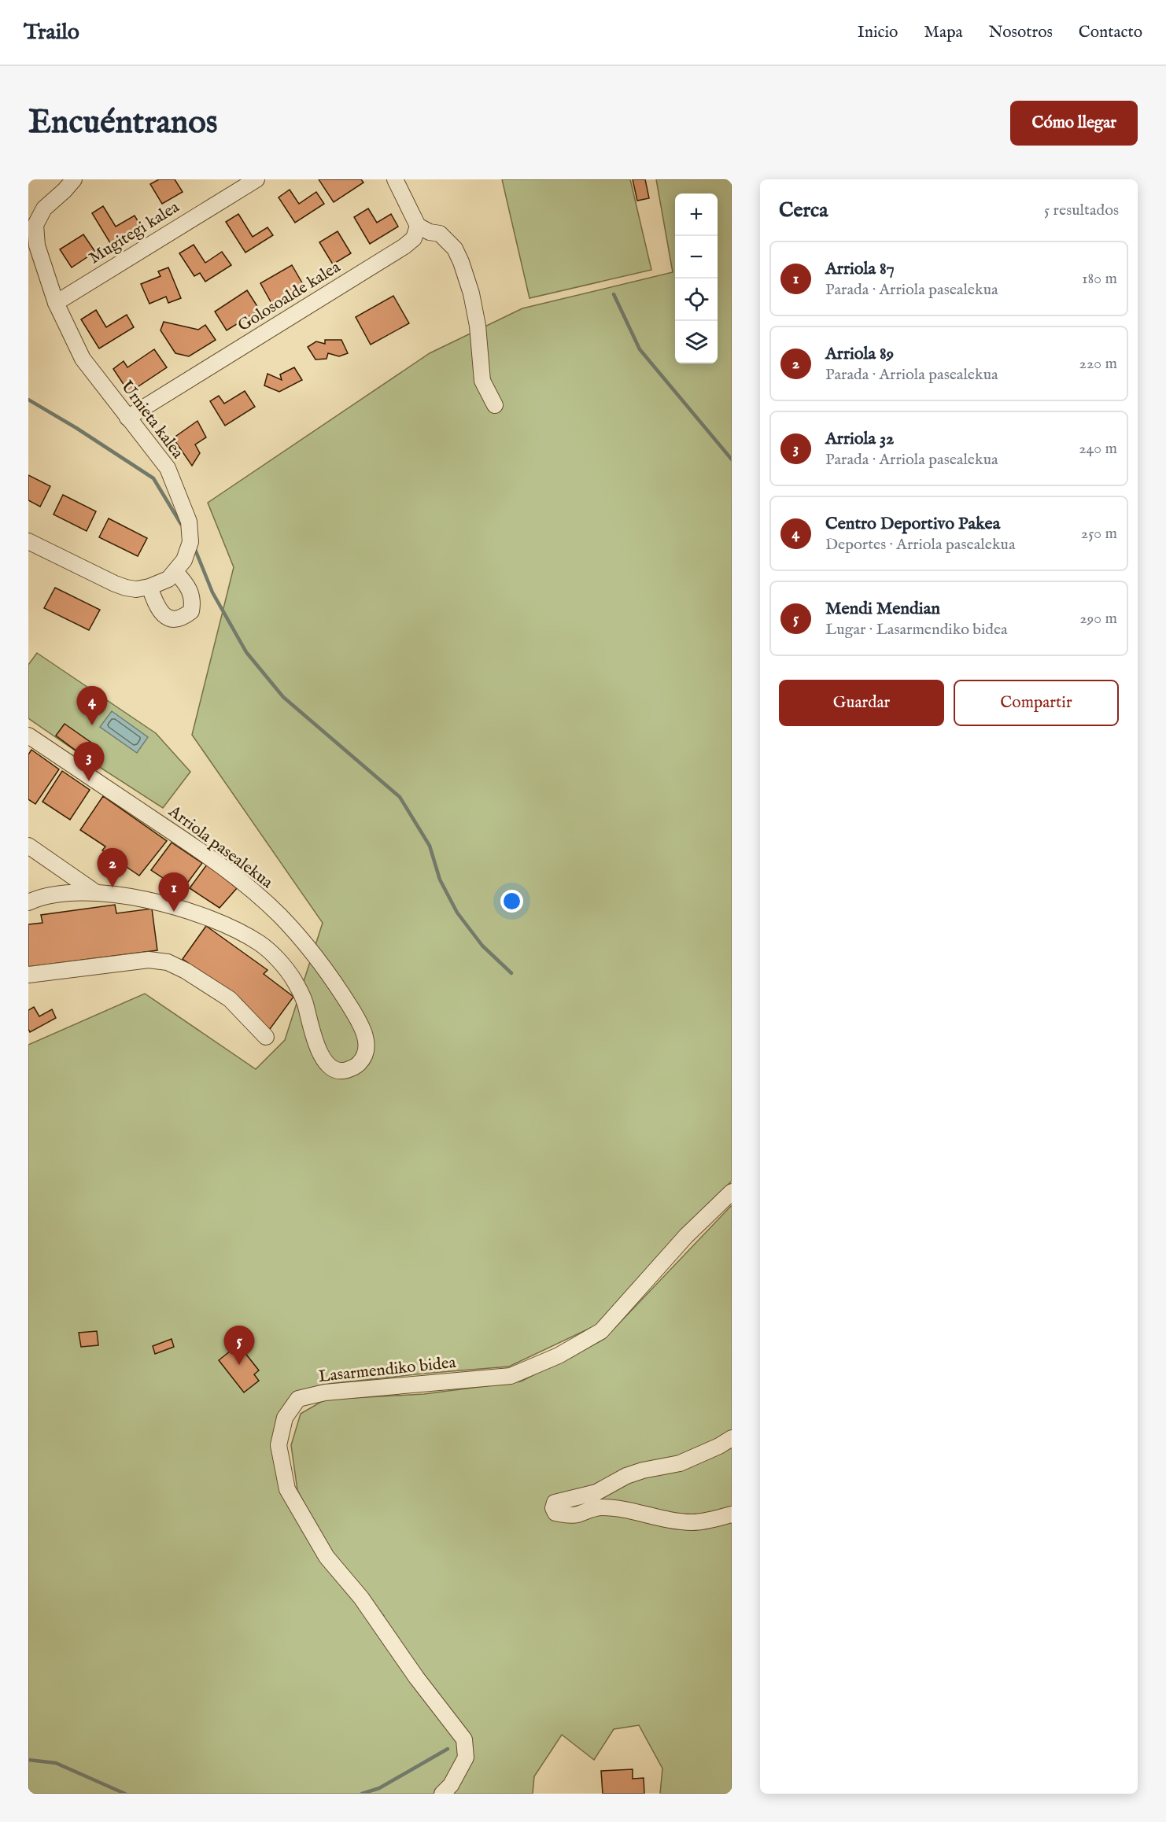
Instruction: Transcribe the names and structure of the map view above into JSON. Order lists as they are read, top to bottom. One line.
{"streets":{"street":["Mugitegi kalea","Golosoalde kalea","Urnieta kalea","Arriola pasealekua","Lasarmendiko bidea"]},"crossings":[["Mugitegi kalea","Urnieta kalea"],["Golosoalde kalea","Urnieta kalea"]],"page":{"header":"Trailo","nav":["Inicio","Mapa","Nosotros","Contacto"],"buttons":["Cómo llegar",["Guardar","Compartir"]],"title":"Encuéntranos","heading":["Cerca","5 resultados"],"map_buttons":["+","−"],"list":[{"mark":"1","name":"Arriola 87","note":"Parada · Arriola pasealekua","value":"180 m"},{"mark":"2","name":"Arriola 89","note":"Parada · Arriola pasealekua","value":"220 m"},{"mark":"3","name":"Arriola 32","note":"Parada · Arriola pasealekua","value":"240 m"},{"mark":"4","name":"Centro Deportivo Pakea","note":"Deportes · Arriola pasealekua","value":"250 m"},{"mark":"5","name":"Mendi Mendian","note":"Lugar · Lasarmendiko bidea","value":"290 m"}],"pins":["4","3","2","1","5"]}}
